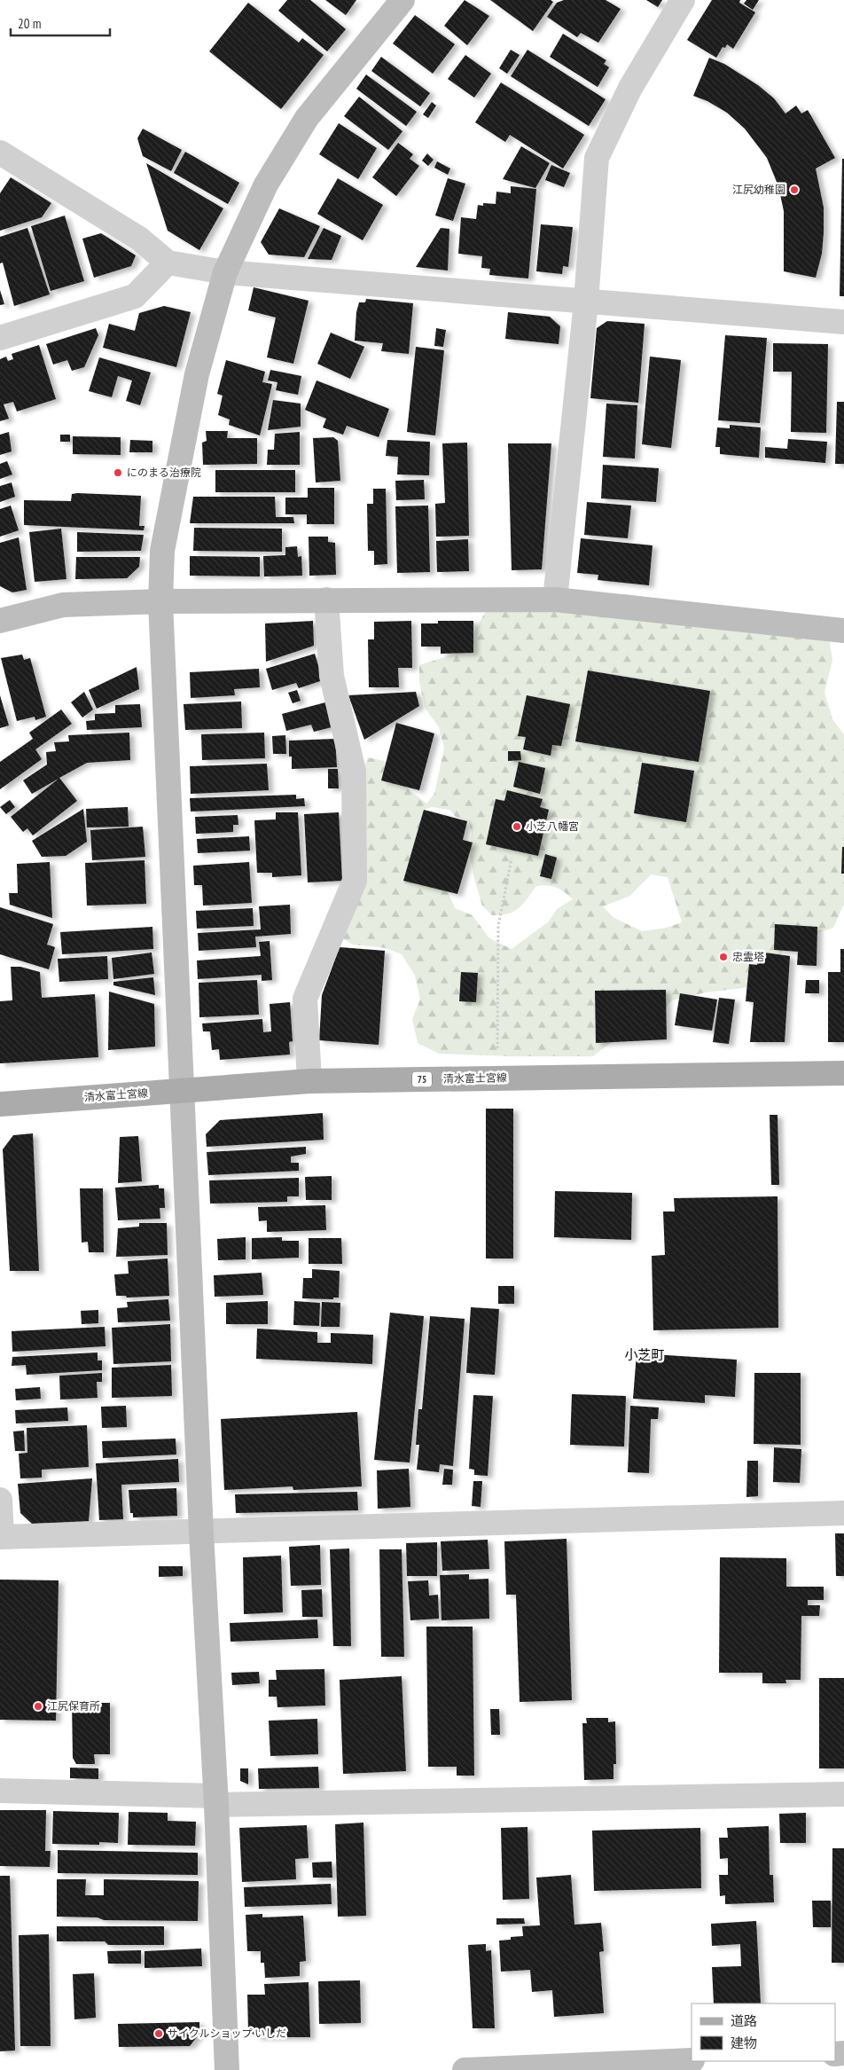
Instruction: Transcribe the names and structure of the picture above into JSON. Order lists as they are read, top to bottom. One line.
{"streets":{"main road":["清水富士宮線","75"]},"districts":["小芝町"],"places":["江尻幼稚園","にのまる治療院","小芝八幡宮","忠霊塔","江尻保育所","サイクルショップ いしだ"],"legend":["道路","建物"],"scale_bar":"20 m"}
